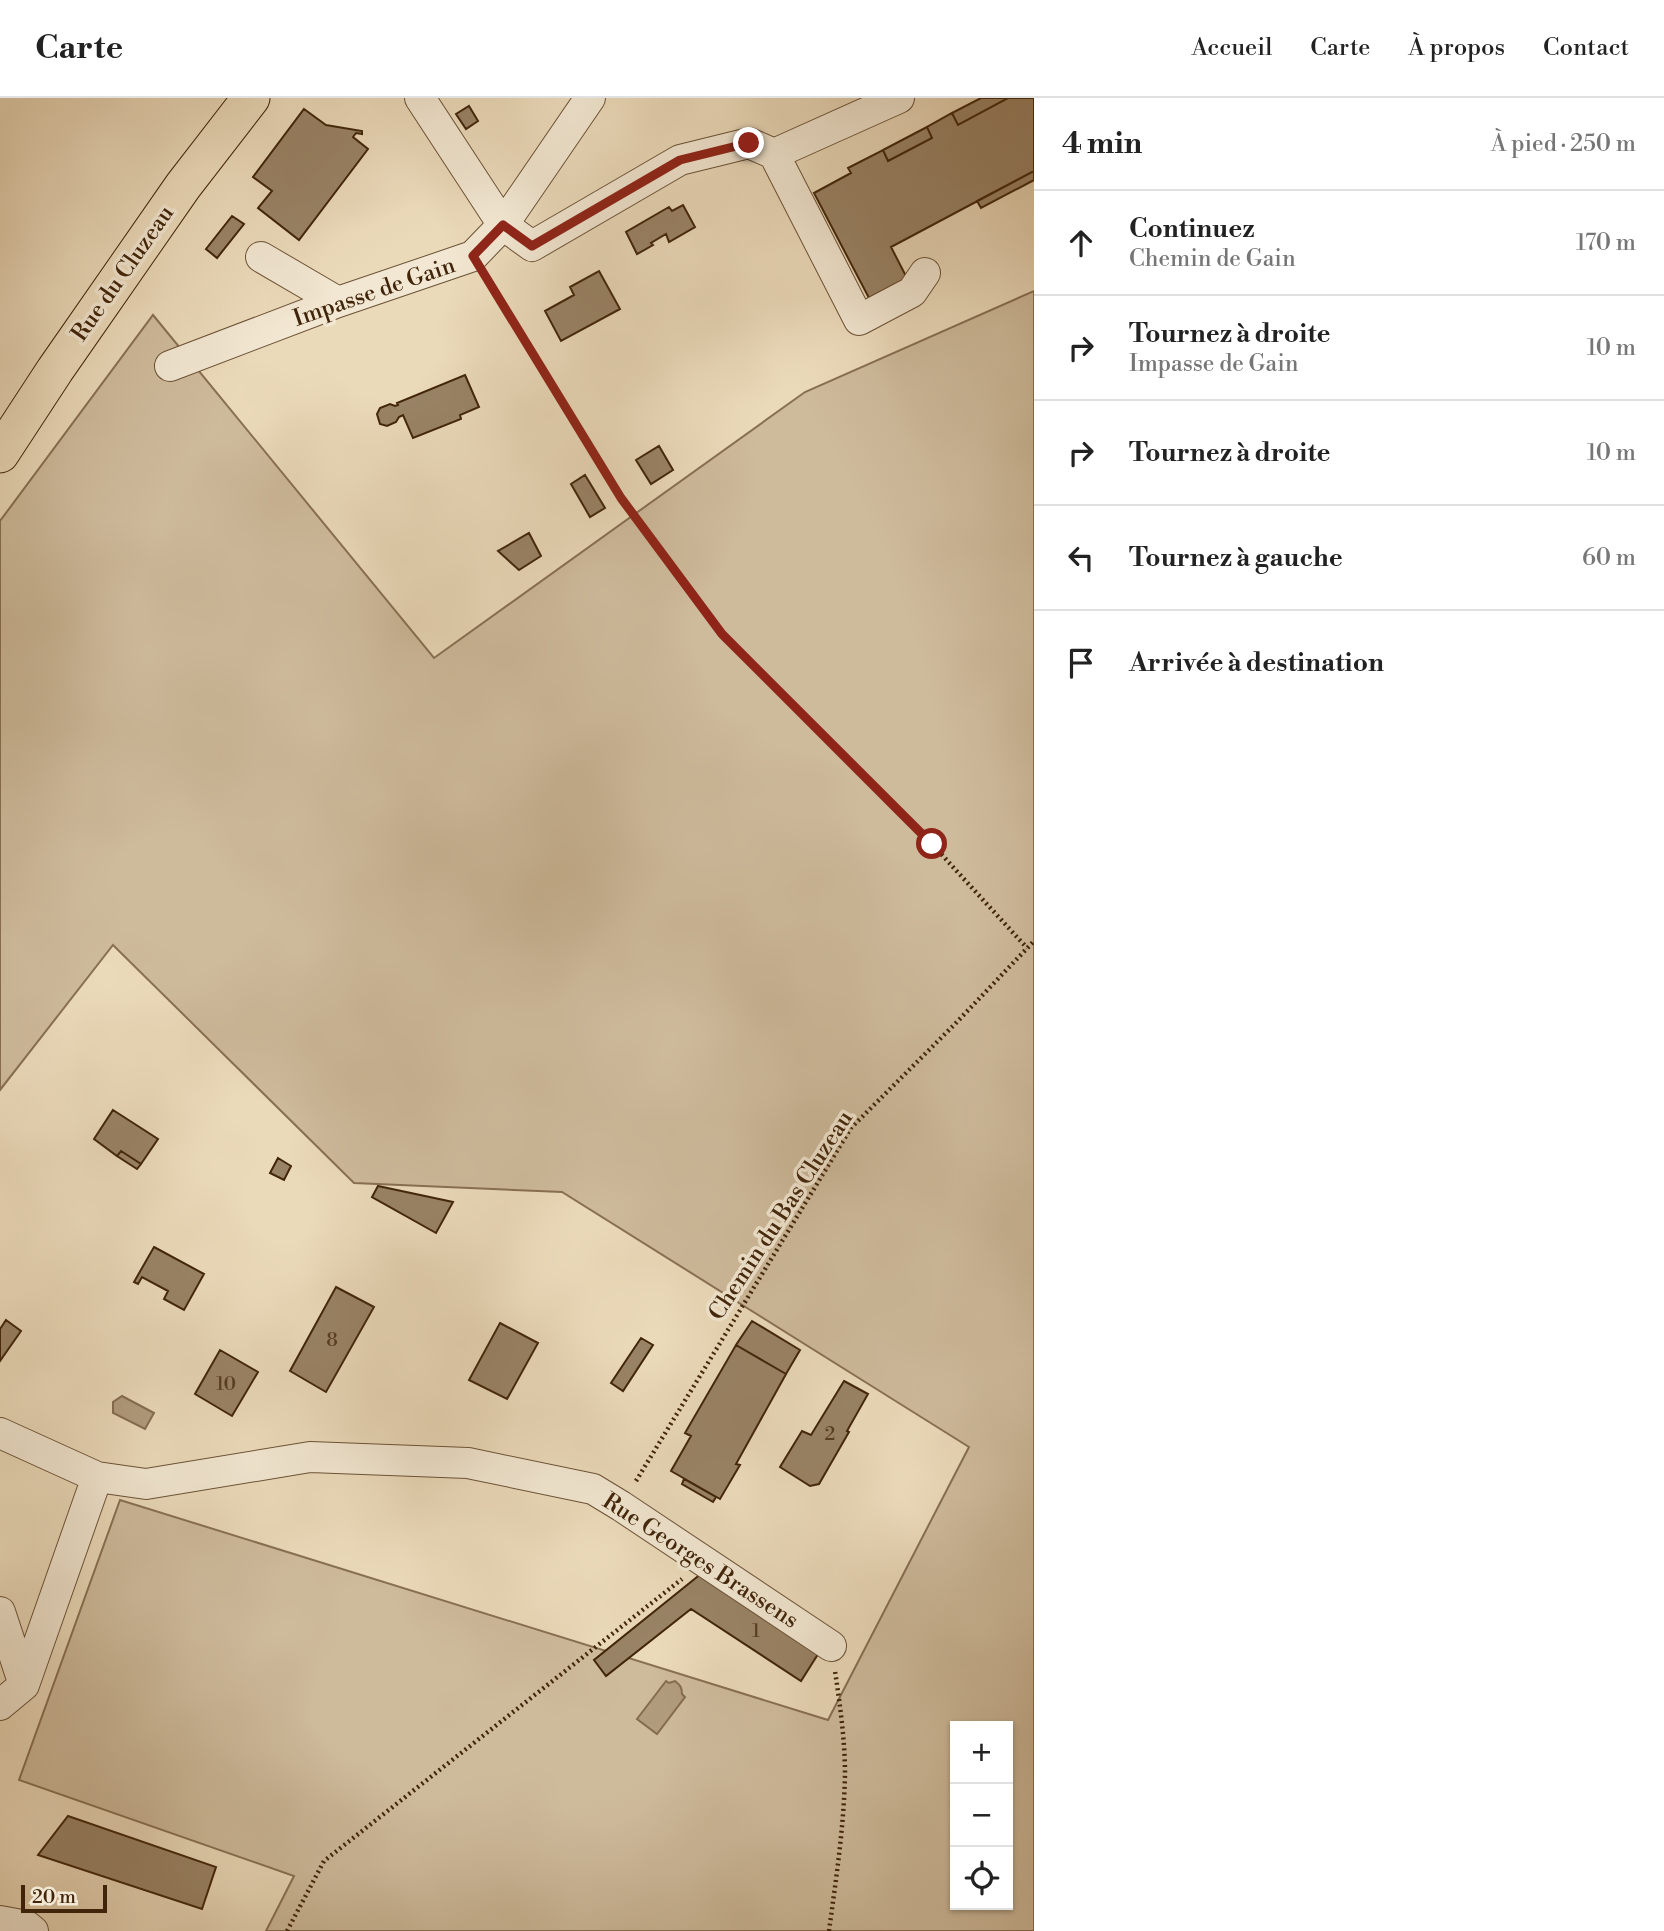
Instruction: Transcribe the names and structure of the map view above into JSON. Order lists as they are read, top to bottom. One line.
{"streets":{"main road":["Rue du Cluzeau"],"street":["Impasse de Gain","Rue Georges Brassens"],"path":["Chemin du Bas Cluzeau"]},"crossings":[["Chemin du Bas Cluzeau","Rue Georges Brassens"]],"house_numbers":["8","10","2","1"],"scale_bar":"20 m","page":{"header":"Carte","nav":["Accueil","Carte","À propos","Contact"],"heading":["4 min","À pied · 250 m"],"list":[["Continuez","Chemin de Gain","170 m"],["Tournez à droite","Impasse de Gain","10 m"],["Tournez à droite","10 m"],["Tournez à gauche","60 m"],"Arrivée à destination"],"map_buttons":["+","−"],"scale":"20 m"}}
